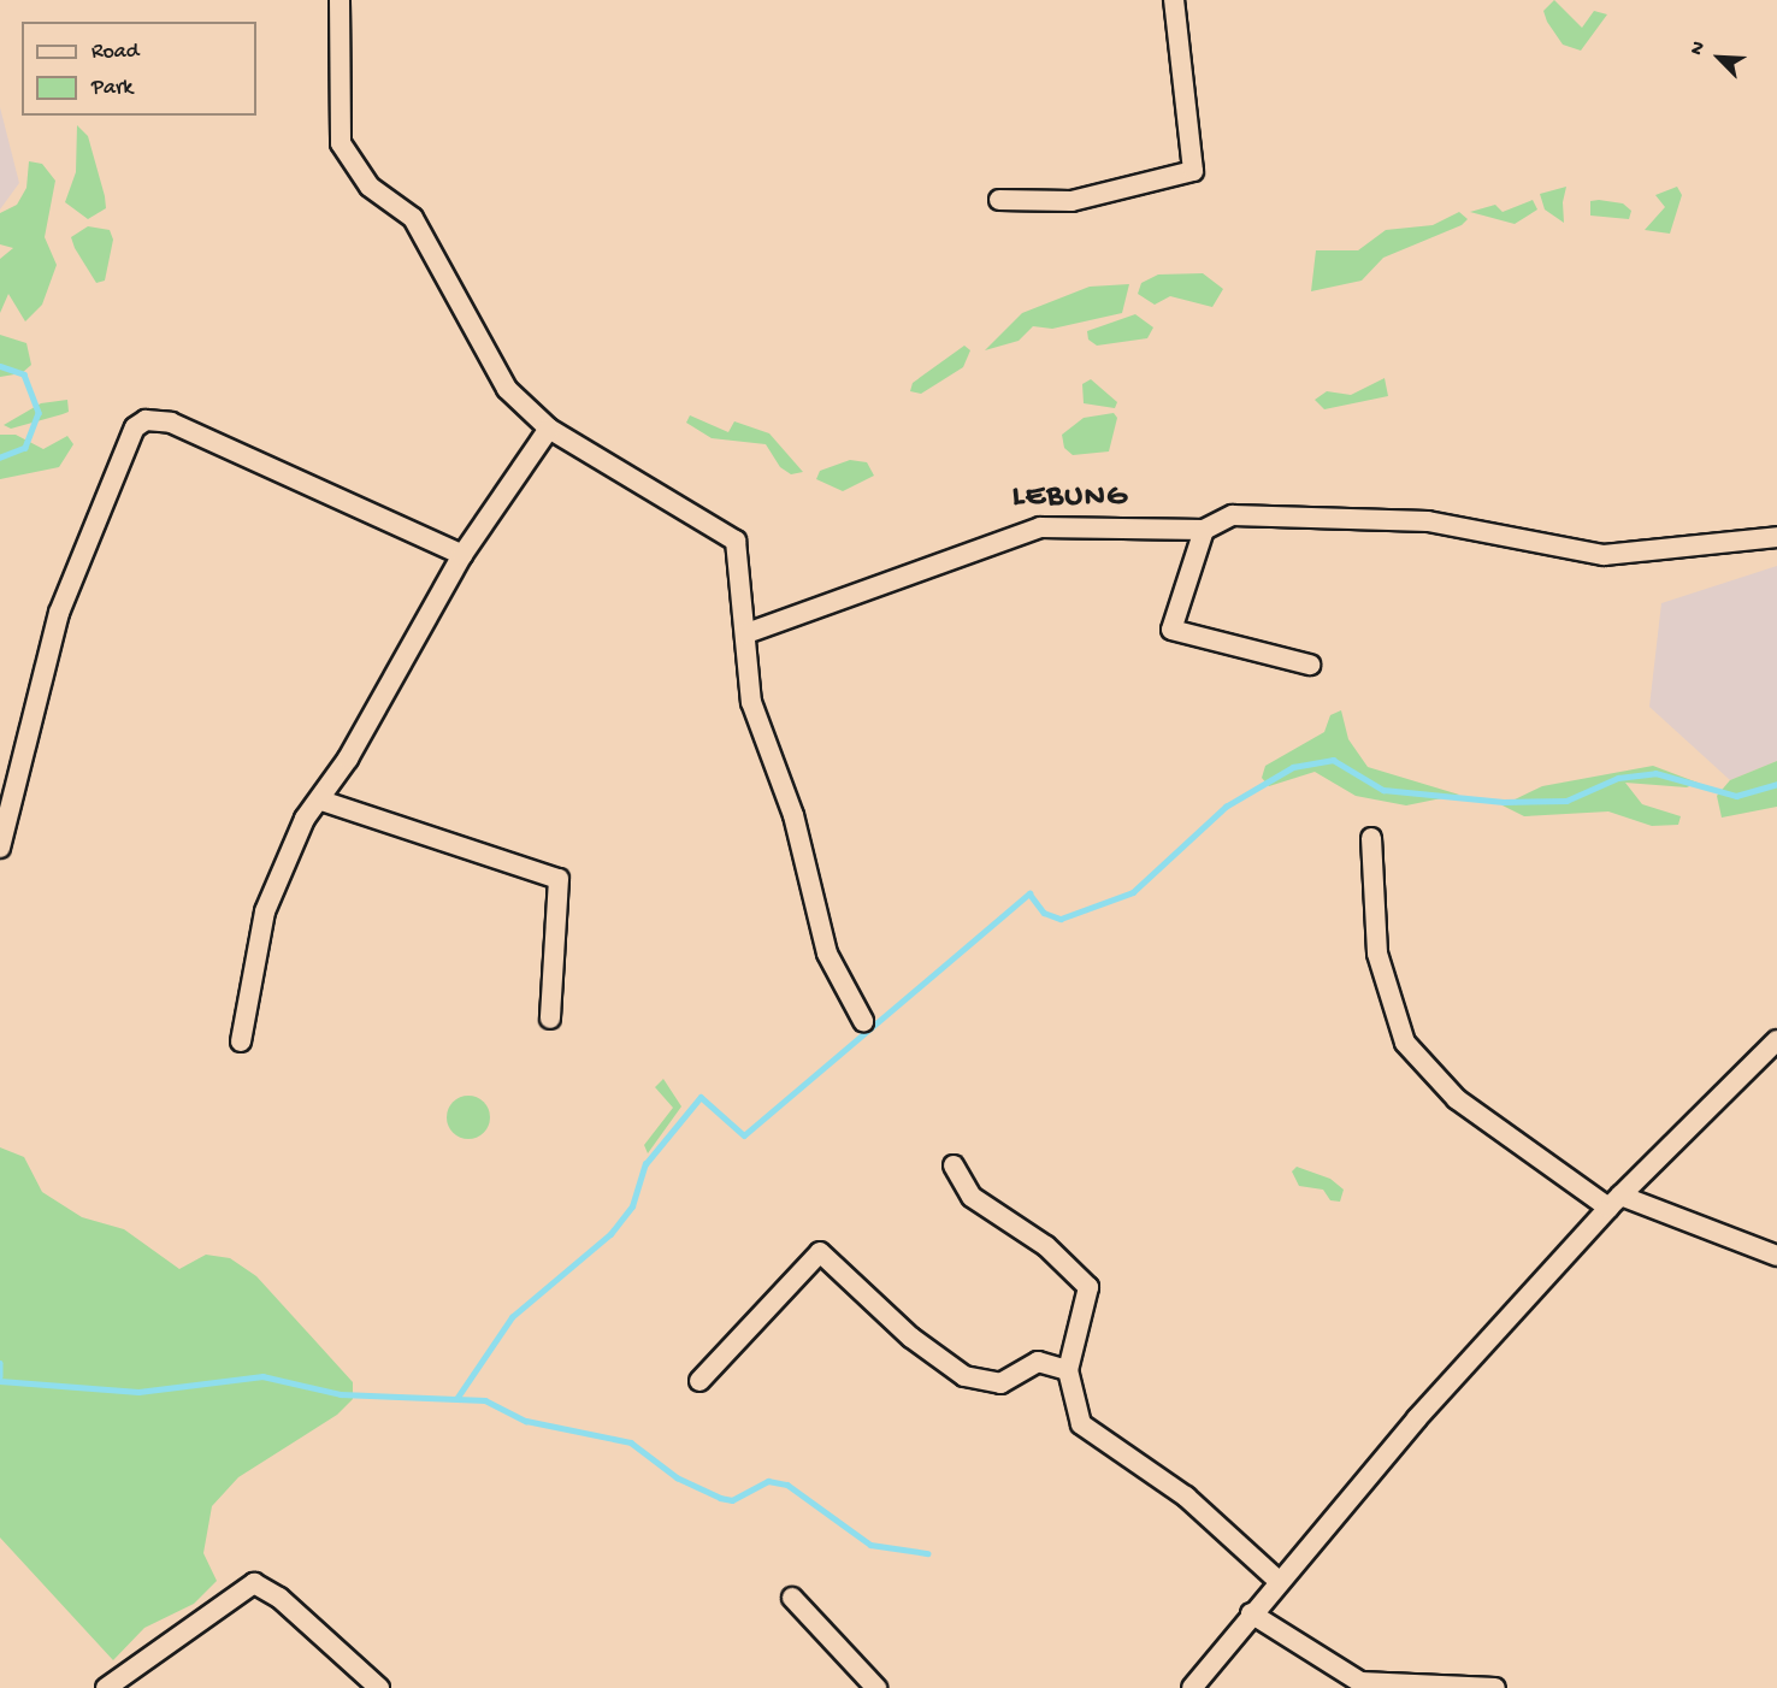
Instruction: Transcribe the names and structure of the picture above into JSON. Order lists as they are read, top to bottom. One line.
{"districts":["LEBUNG"],"legend":["Road","Park"],"north":"top left"}
